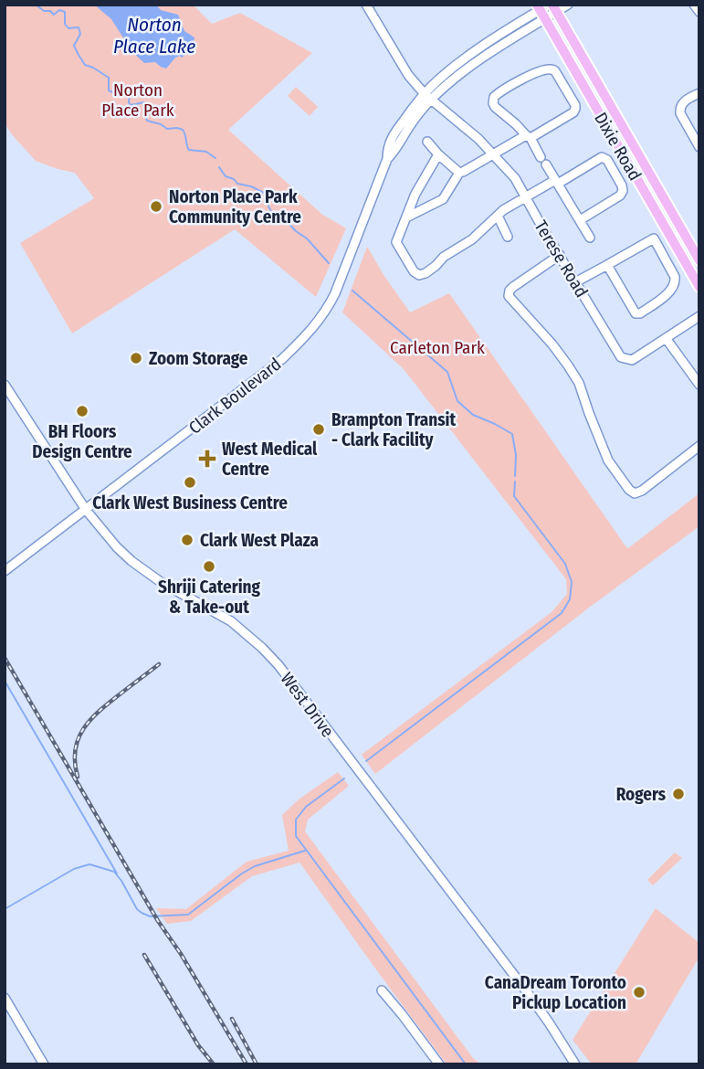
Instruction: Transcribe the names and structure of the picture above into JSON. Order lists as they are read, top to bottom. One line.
{"streets":{"main road":["Dixie Road"],"street":["Terese Road","Clark Boulevard","West Drive"]},"crossings":[["Dixie Road","Clark Boulevard"],["Terese Road","Clark Boulevard"],["Clark Boulevard","West Drive"]],"water":["Norton Place Lake"],"parks":["Norton Place Park","Carleton Park"],"places":{"other":["Norton Place Park Community Centre","Zoom Storage","BH Floors Design Centre","Brampton Transit - Clark Facility","Clark West Business Centre","Clark West Plaza","Shriji Catering & Take-out","Rogers","CanaDream Toronto Pickup Location"],"health":["West Medical Centre"]}}
